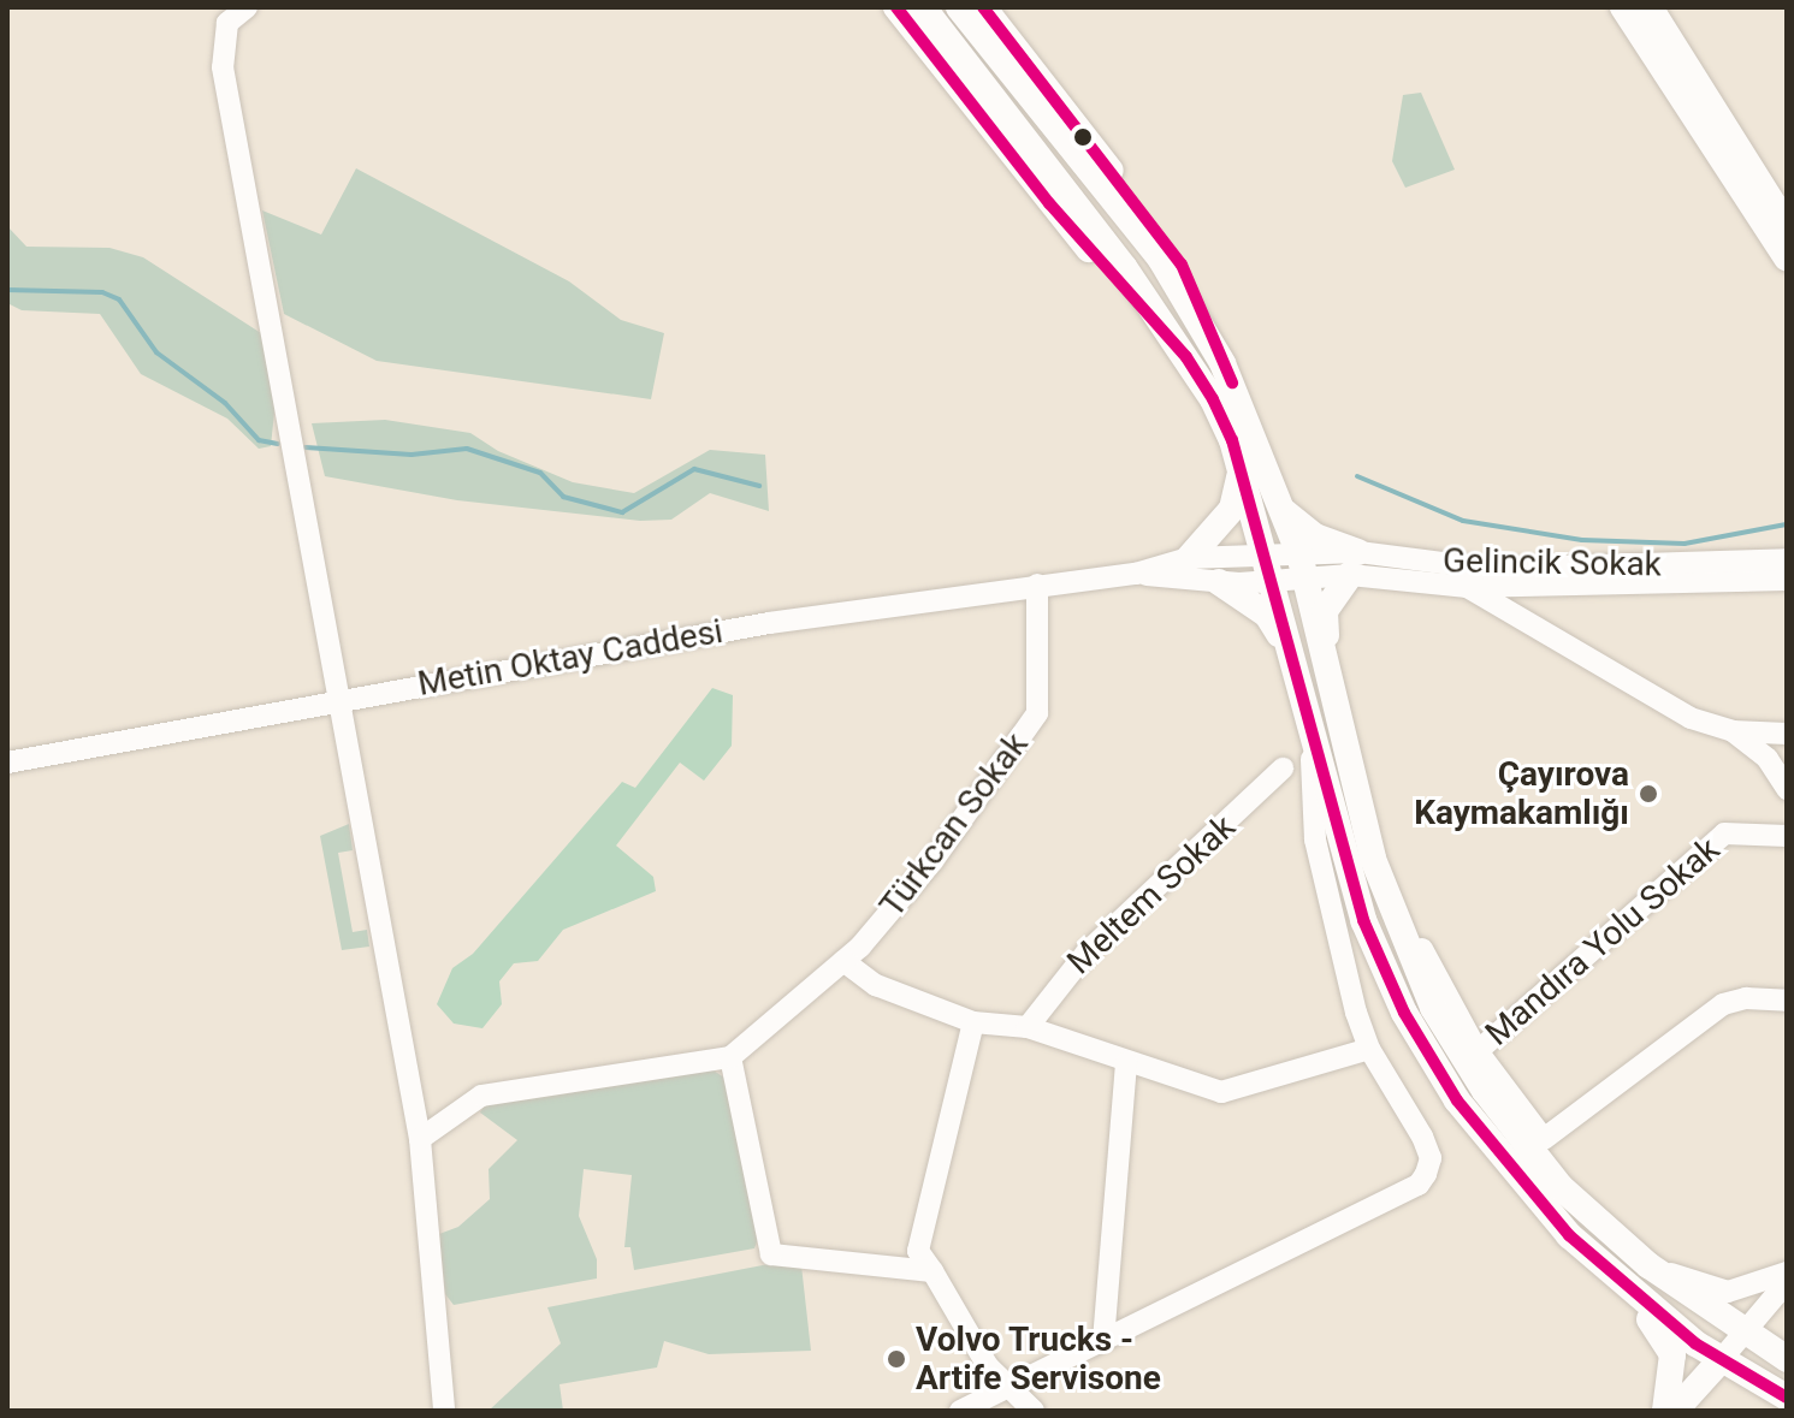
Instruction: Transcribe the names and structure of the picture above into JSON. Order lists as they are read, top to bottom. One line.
{"streets":{"street":["Gelincik Sokak","Metin Oktay Caddesi","Türkcan Sokak","Meltem Sokak","Mandıra Yolu Sokak"]},"crossings":[["Gelincik Sokak","Metin Oktay Caddesi"],["Metin Oktay Caddesi","Türkcan Sokak"]],"places":["Çayırova Kaymakamlığı","Volvo Trucks - Artife Servisone"]}
